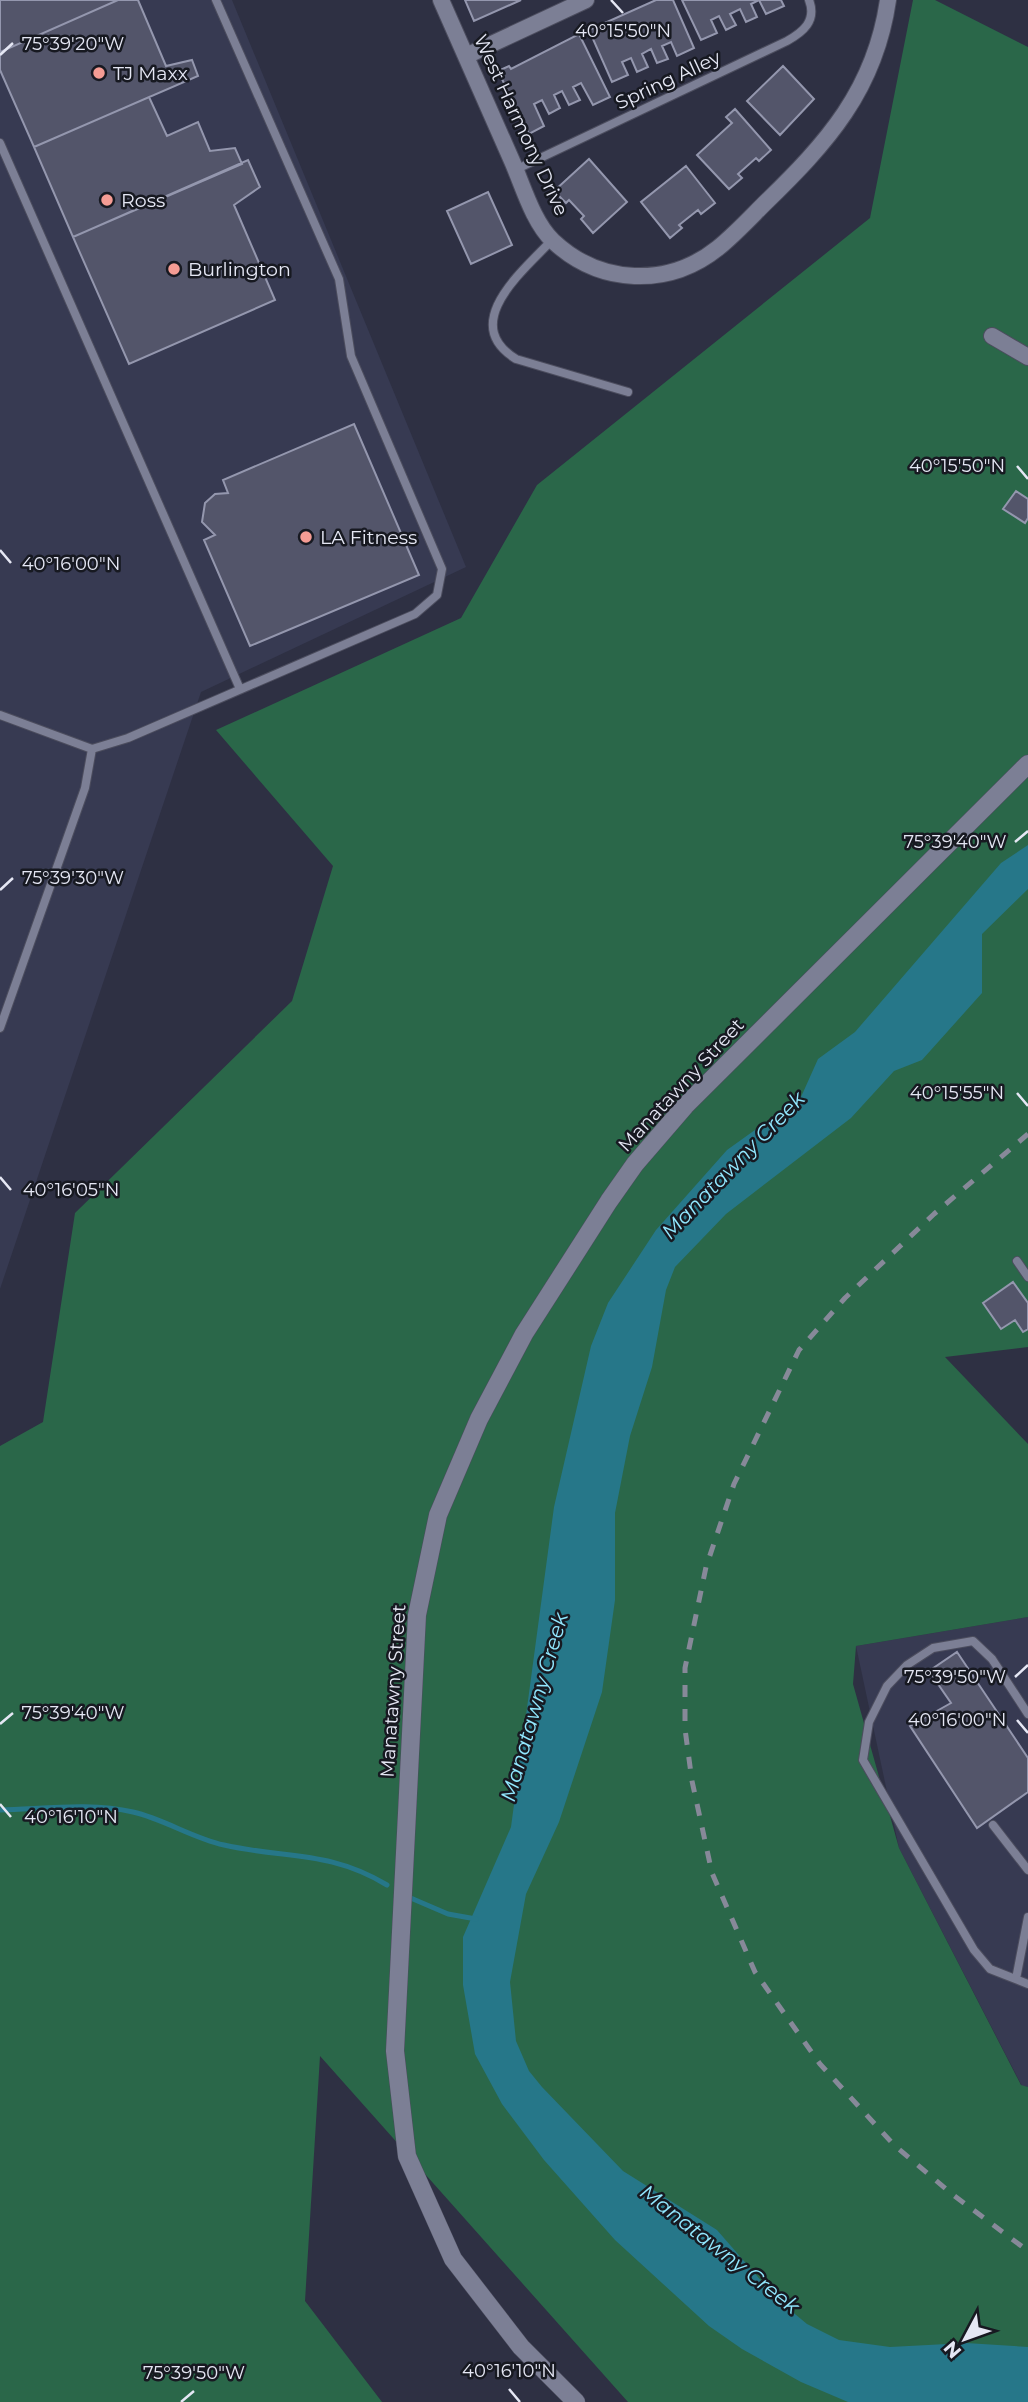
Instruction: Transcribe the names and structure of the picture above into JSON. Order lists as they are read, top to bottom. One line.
{"streets":{"street":["West Harmony Drive","Manatawny Street"],"lane":["Spring Alley"]},"crossings":[["Spring Alley","West Harmony Drive"]],"water":["Manatawny Creek"],"places":["TJ Maxx","Ross","Burlington","LA Fitness"],"north":"bottom left","coordinates":["40°15'50\"N","75°39'20\"W","40°16'00\"N","75°39'40\"W","75°39'30\"W","40°15'55\"N","40°16'05\"N","75°39'50\"W","40°16'10\"N"]}
